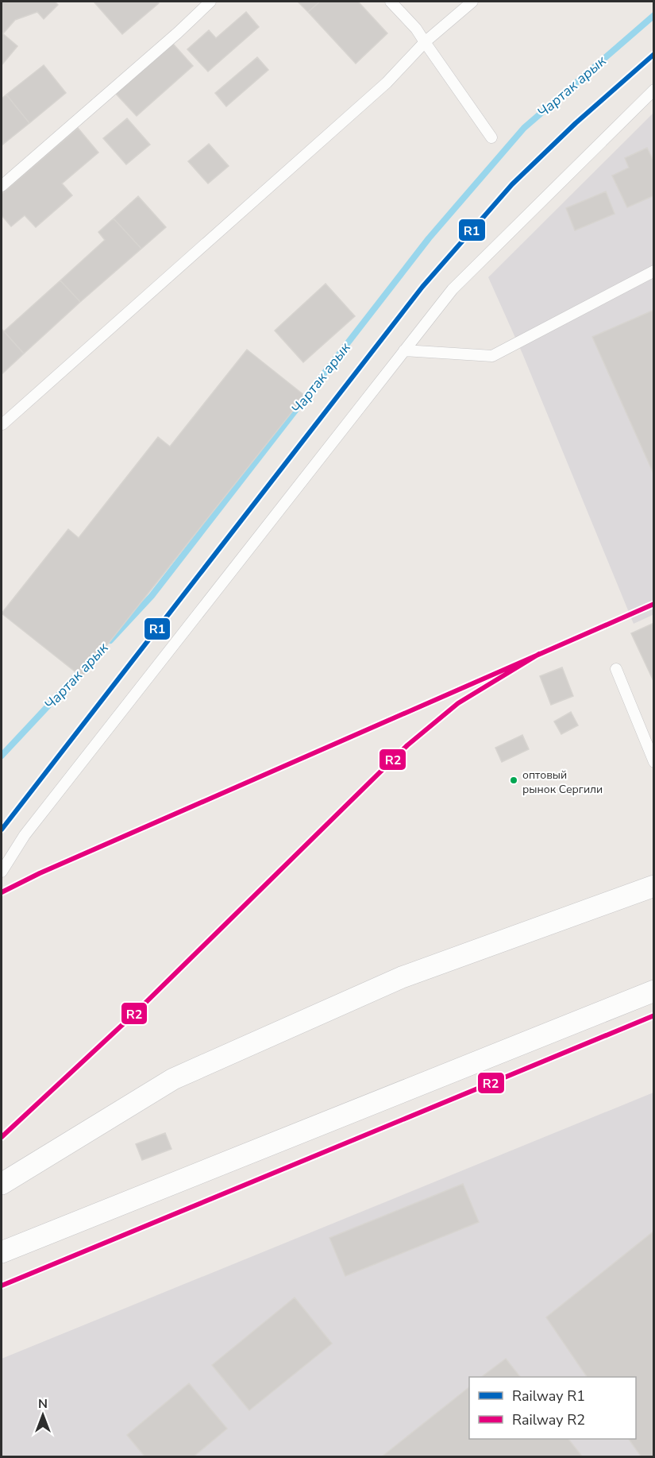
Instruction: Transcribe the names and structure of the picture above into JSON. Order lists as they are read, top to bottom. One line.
{"water":["Чартак арык"],"places":["оптовый рынок Сергили"],"lines":["rail line R1","rail line R2"],"legend":["Railway R1","Railway R2"],"north":"top"}
